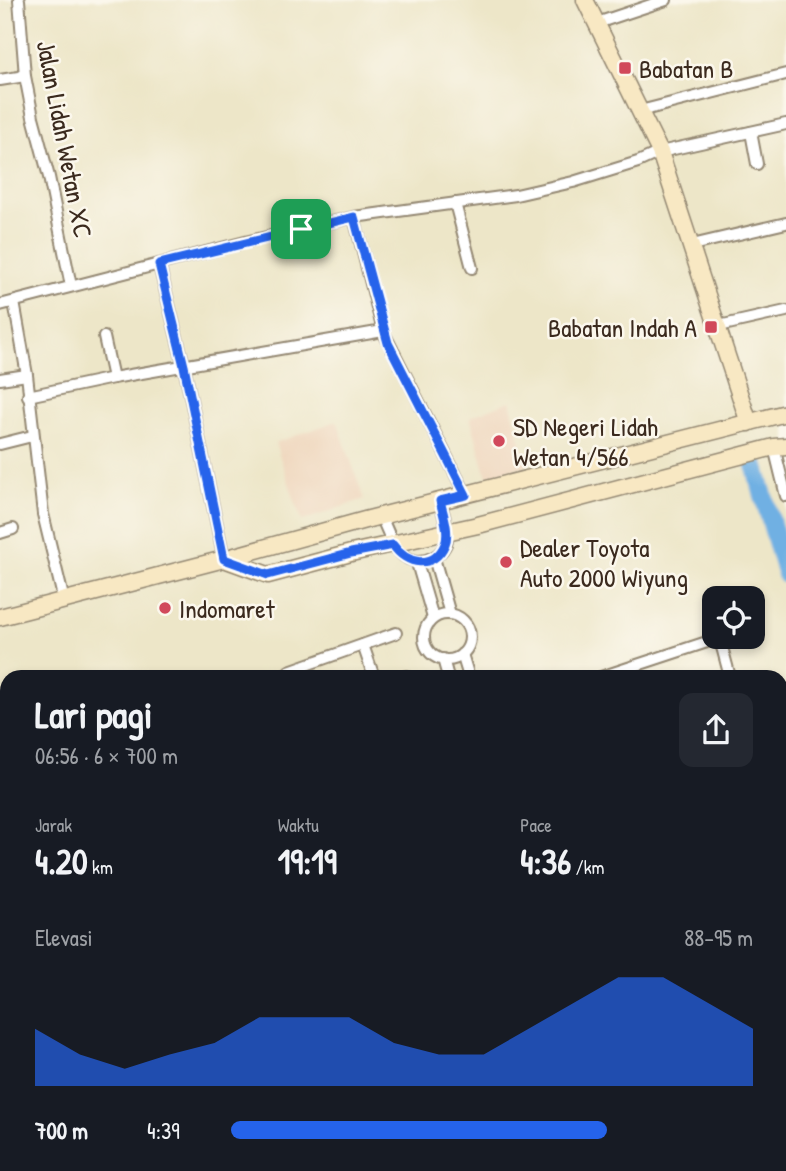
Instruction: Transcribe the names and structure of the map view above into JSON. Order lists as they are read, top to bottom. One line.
{"streets":{"street":["Jalan Lidah Wetan XC"]},"places":{"transit":["Babatan B","Babatan Indah A"],"other":["SD Negeri Lidah Wetan 4/566","Dealer Toyota Auto 2000 Wiyung","Indomaret"]},"page":{"heading":["Lari pagi","06:56 · 6 × 700 m"],"stats":[["Jarak","4.20 km"],["Waktu","19:19"],["Pace","4:36 /km"]],"chart":["Elevasi","88–95 m"],"list":[{"name":"700 m","note":"4:39"}]}}
